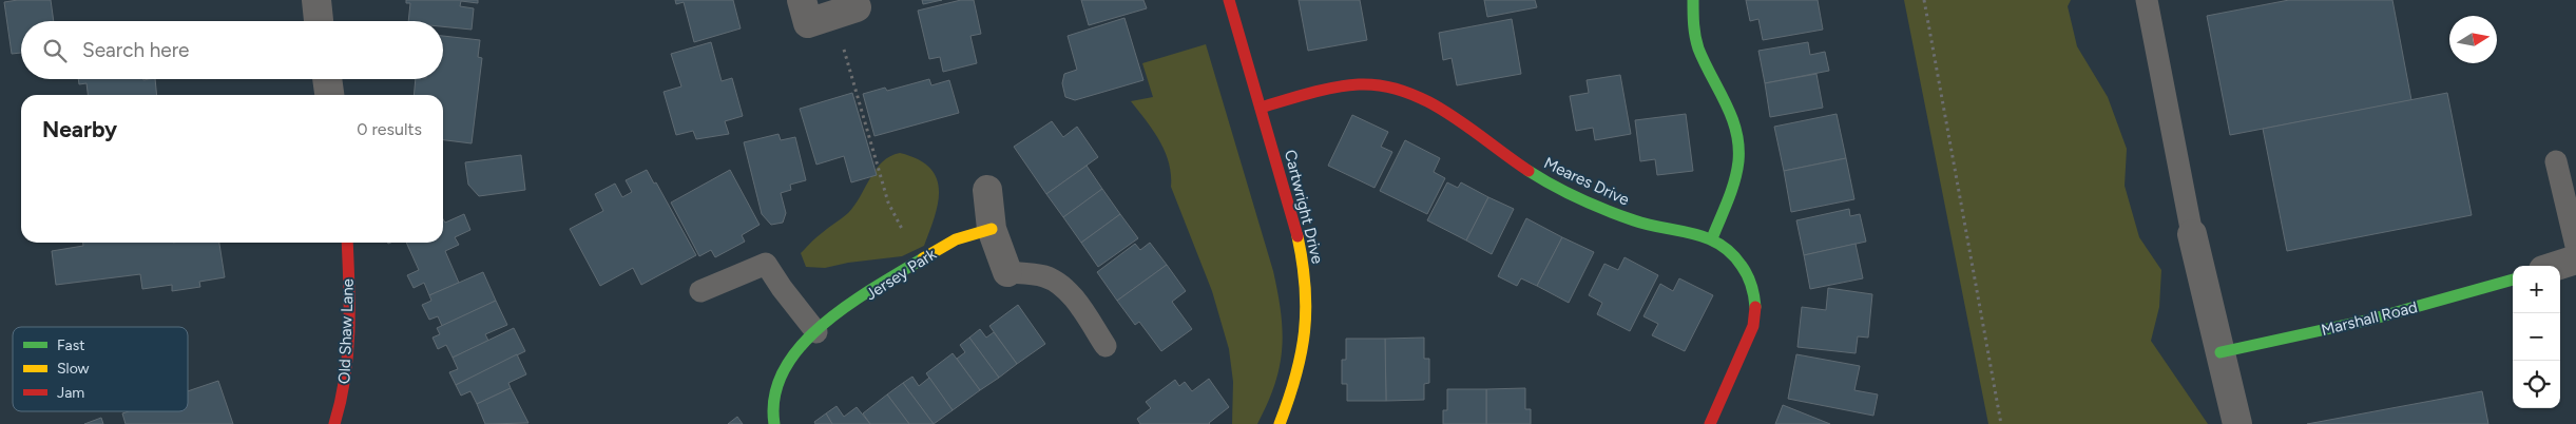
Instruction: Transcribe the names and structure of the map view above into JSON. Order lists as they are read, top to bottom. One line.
{"streets":{"street":["Meares Drive","Cartwright Drive","Jersey Park","Marshall Road","Old Shaw Lane"]},"crossings":[["Meares Drive","Cartwright Drive"]],"legend":["Fast","Slow","Jam"],"north":"right","page":{"search":"Search here","heading":["Nearby","0 results"],"map_buttons":["+","−"]}}
